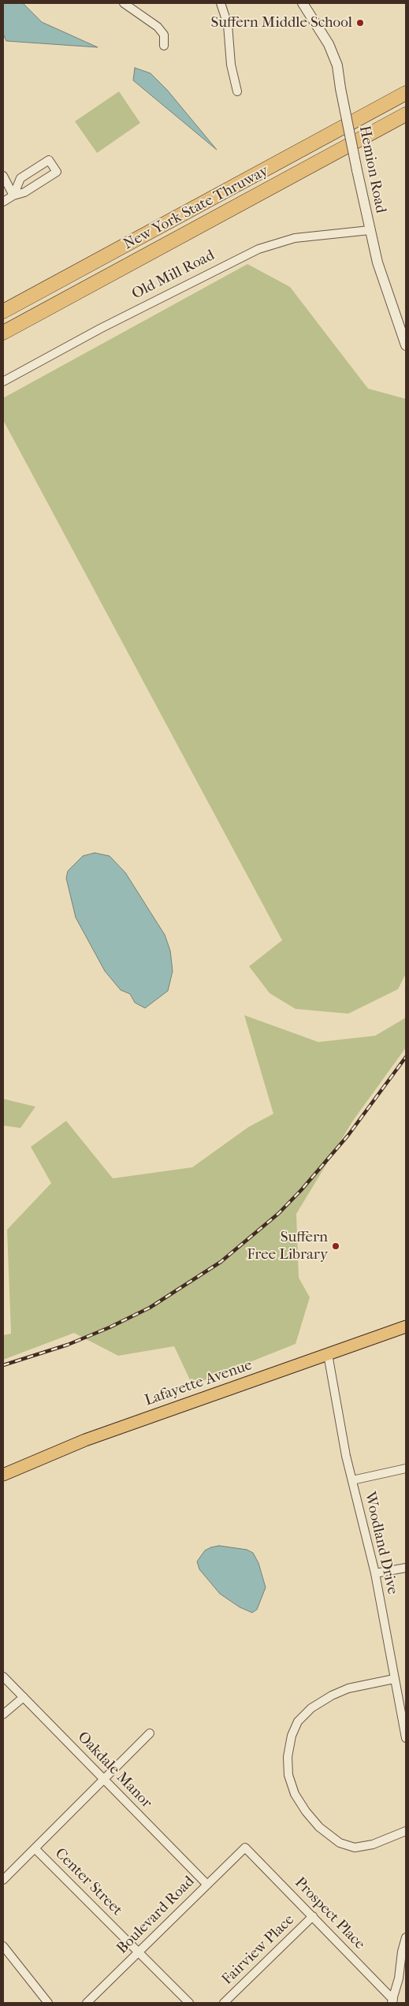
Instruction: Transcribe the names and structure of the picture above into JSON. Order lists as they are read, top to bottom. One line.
{"streets":{"highway":["New York State Thruway"],"main road":["Lafayette Avenue"],"street":["Hemion Road","Old Mill Road","Woodland Drive","Oakdale Manor","Center Street","Prospect Place","Boulevard Road","Fairview Place"]},"crossings":[["Hemion Road","Old Mill Road"],["Lafayette Avenue","Woodland Drive"],["Oakdale Manor","Boulevard Road"],["Center Street","Boulevard Road"],["Prospect Place","Boulevard Road"],["Prospect Place","Fairview Place"]],"places":["Suffern Middle School","Suffern Free Library"]}
